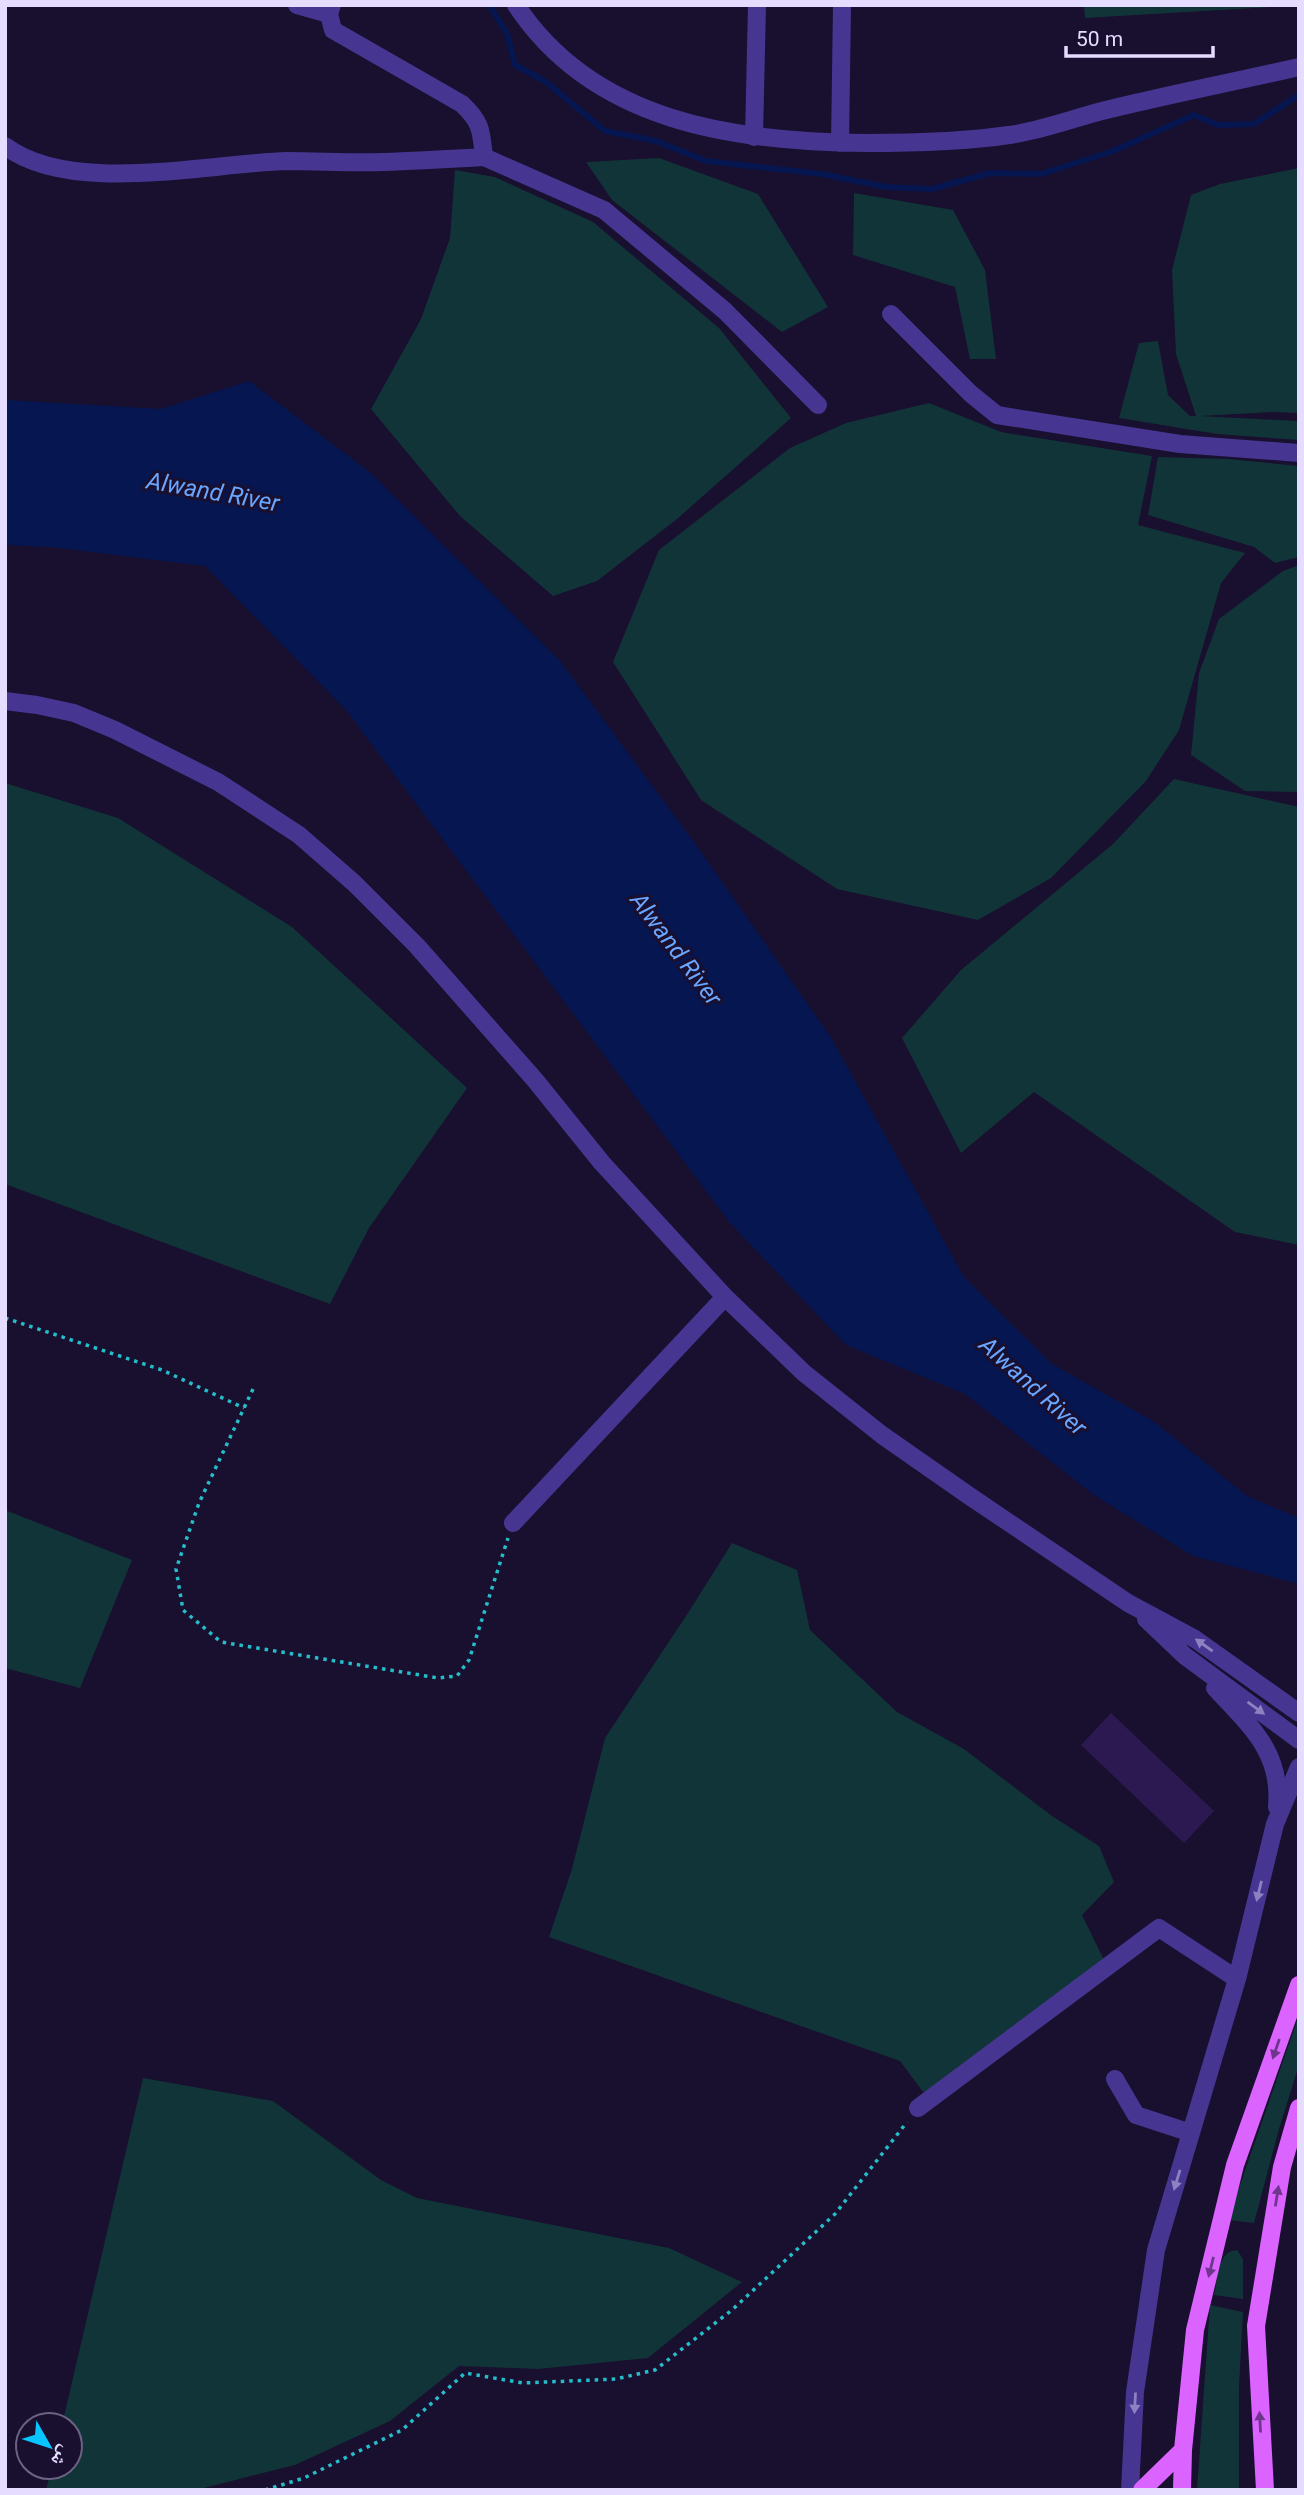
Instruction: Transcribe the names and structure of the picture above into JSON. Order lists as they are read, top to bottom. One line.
{"water":["Alwand River"],"scale_bar":"50 m","north":"bottom right"}
